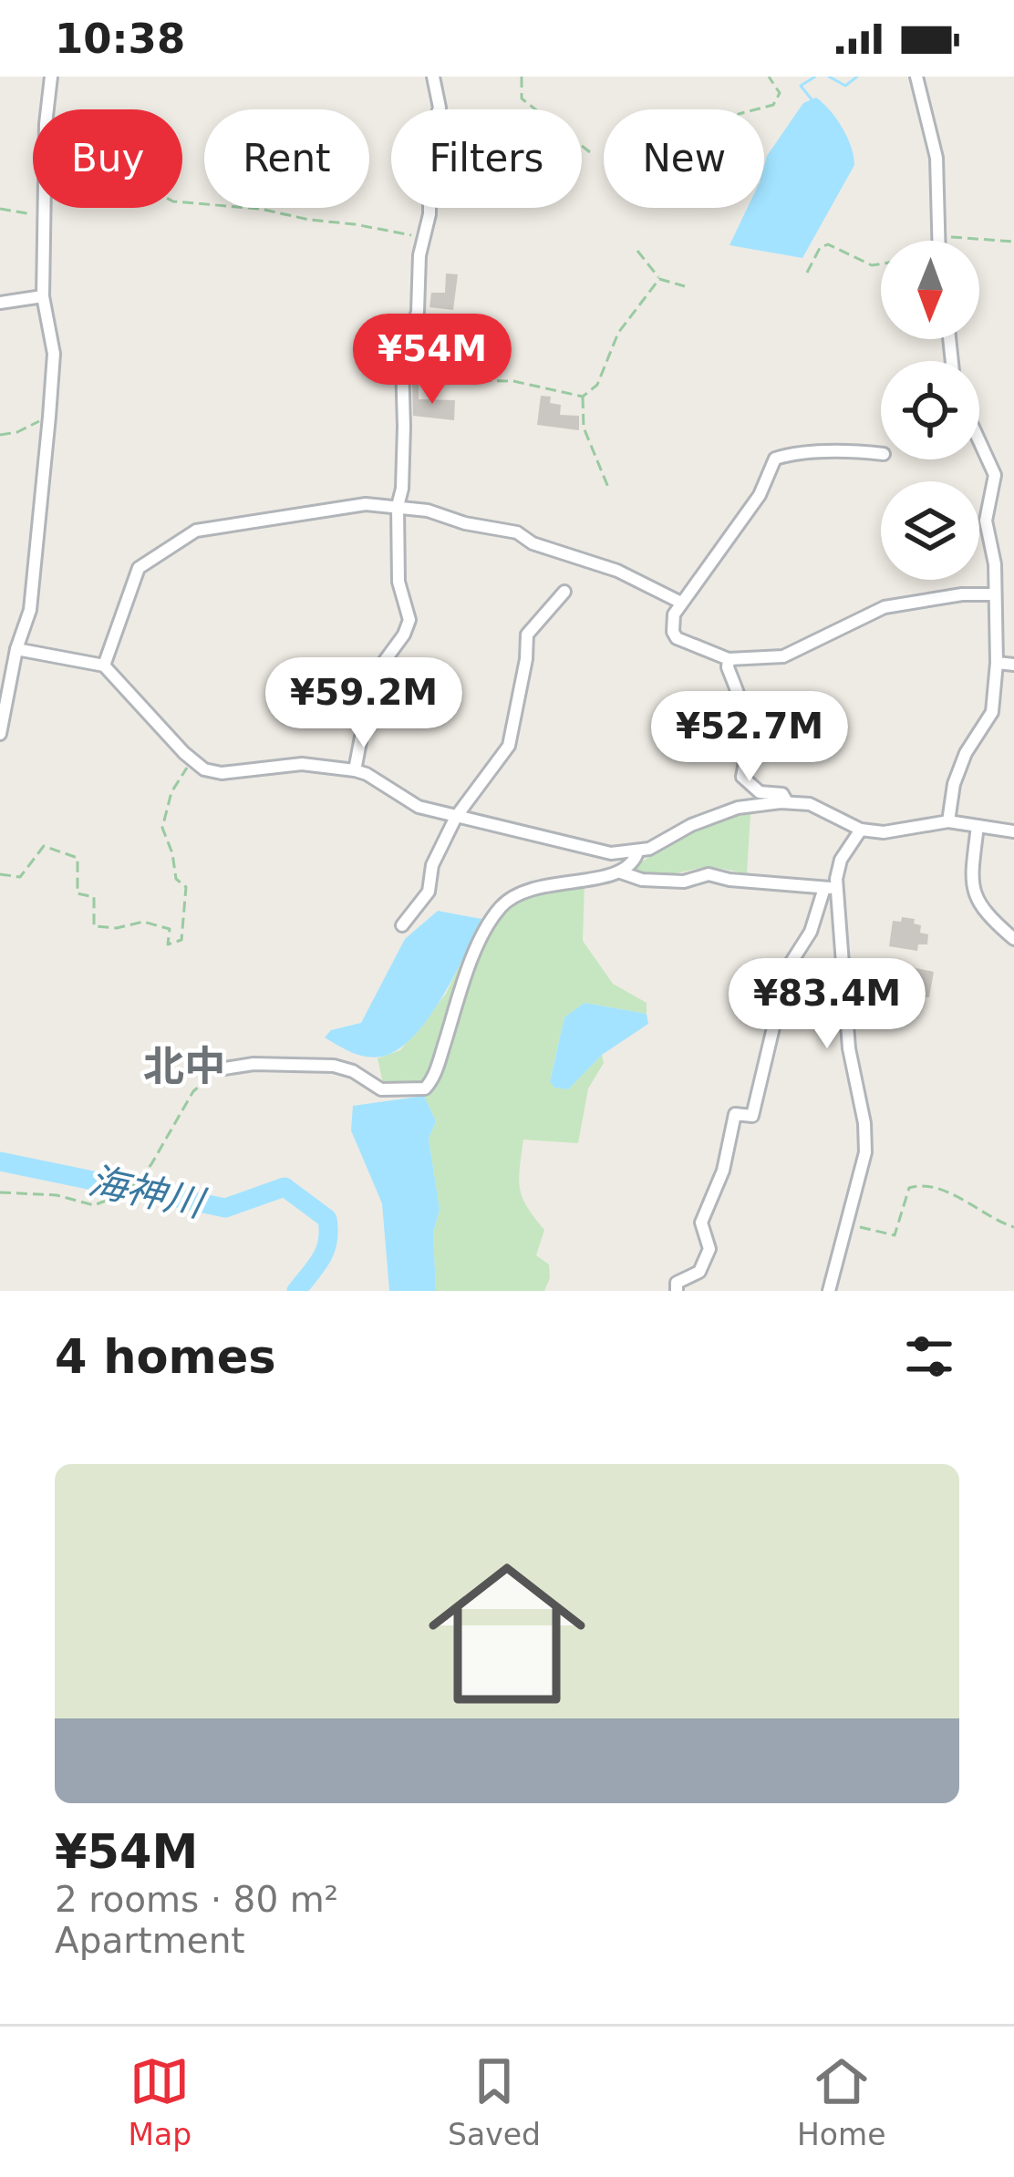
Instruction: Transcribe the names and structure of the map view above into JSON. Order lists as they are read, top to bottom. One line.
{"districts":["北中"],"water":["海神川"],"north":"bottom","page":{"status":"10:38","chip":["Buy","Rent","Filters","New"],"price":["¥54M","¥59.2M","¥52.7M","¥83.4M"],"heading":"4 homes","list":[{"name":"¥54M","note":"2 rooms · 80 m² · Apartment"}],"tabs":["Map","Saved","Home"]}}
